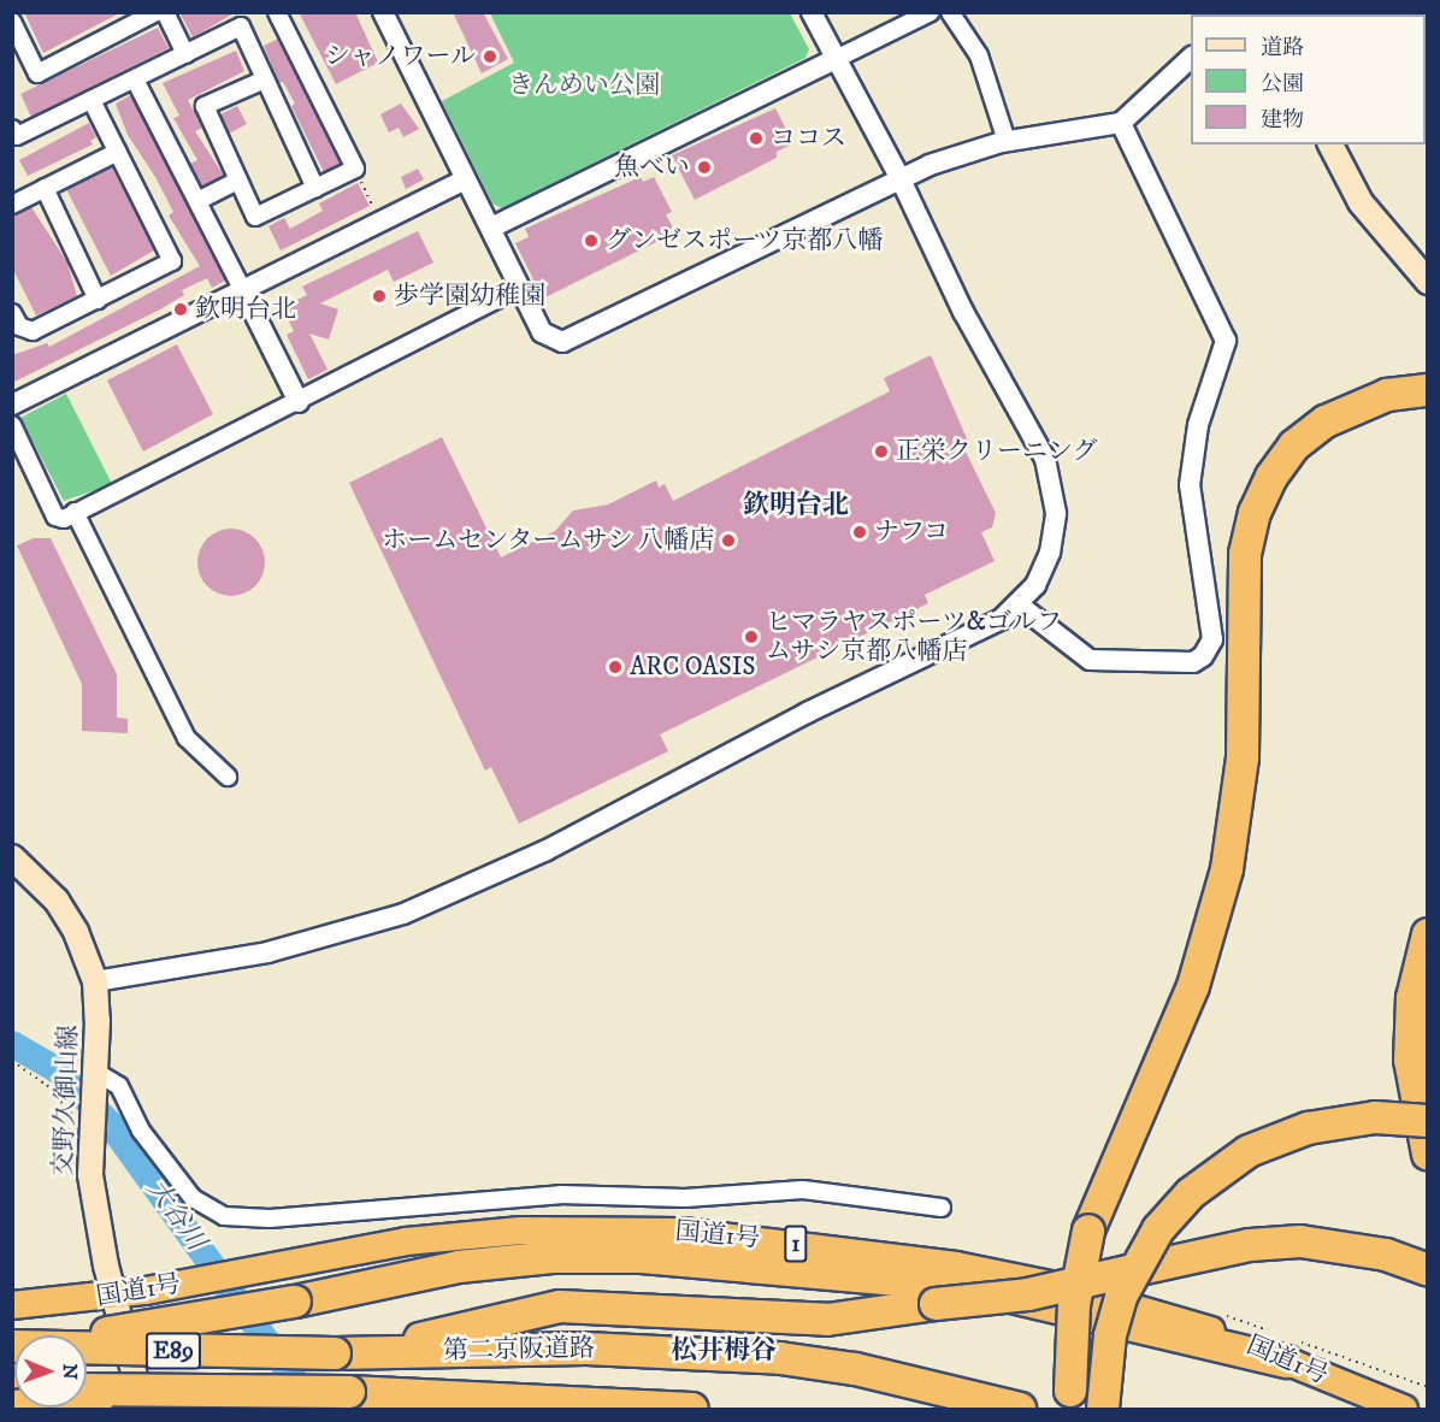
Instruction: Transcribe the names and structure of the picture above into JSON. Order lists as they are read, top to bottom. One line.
{"streets":{"highway":["国道1号","1","第二京阪道路","E89"],"main road":["交野久御山線"]},"crossings":[["交野久御山線","国道1号"]],"districts":["欽明台北","松井栂谷"],"water":["大谷川"],"parks":["きんめい公園"],"places":["シャノワール","ココス","魚べい","グンゼスポーツ京都八幡","歩学園幼稚園","欽明台北","正栄クリーニング","ナフコ","ホームセンタームサシ 八幡店","ヒマラヤスポーツ&ゴルフ ムサシ京都八幡店","ARC OASIS"],"legend":["道路","公園","建物"],"north":"right"}
